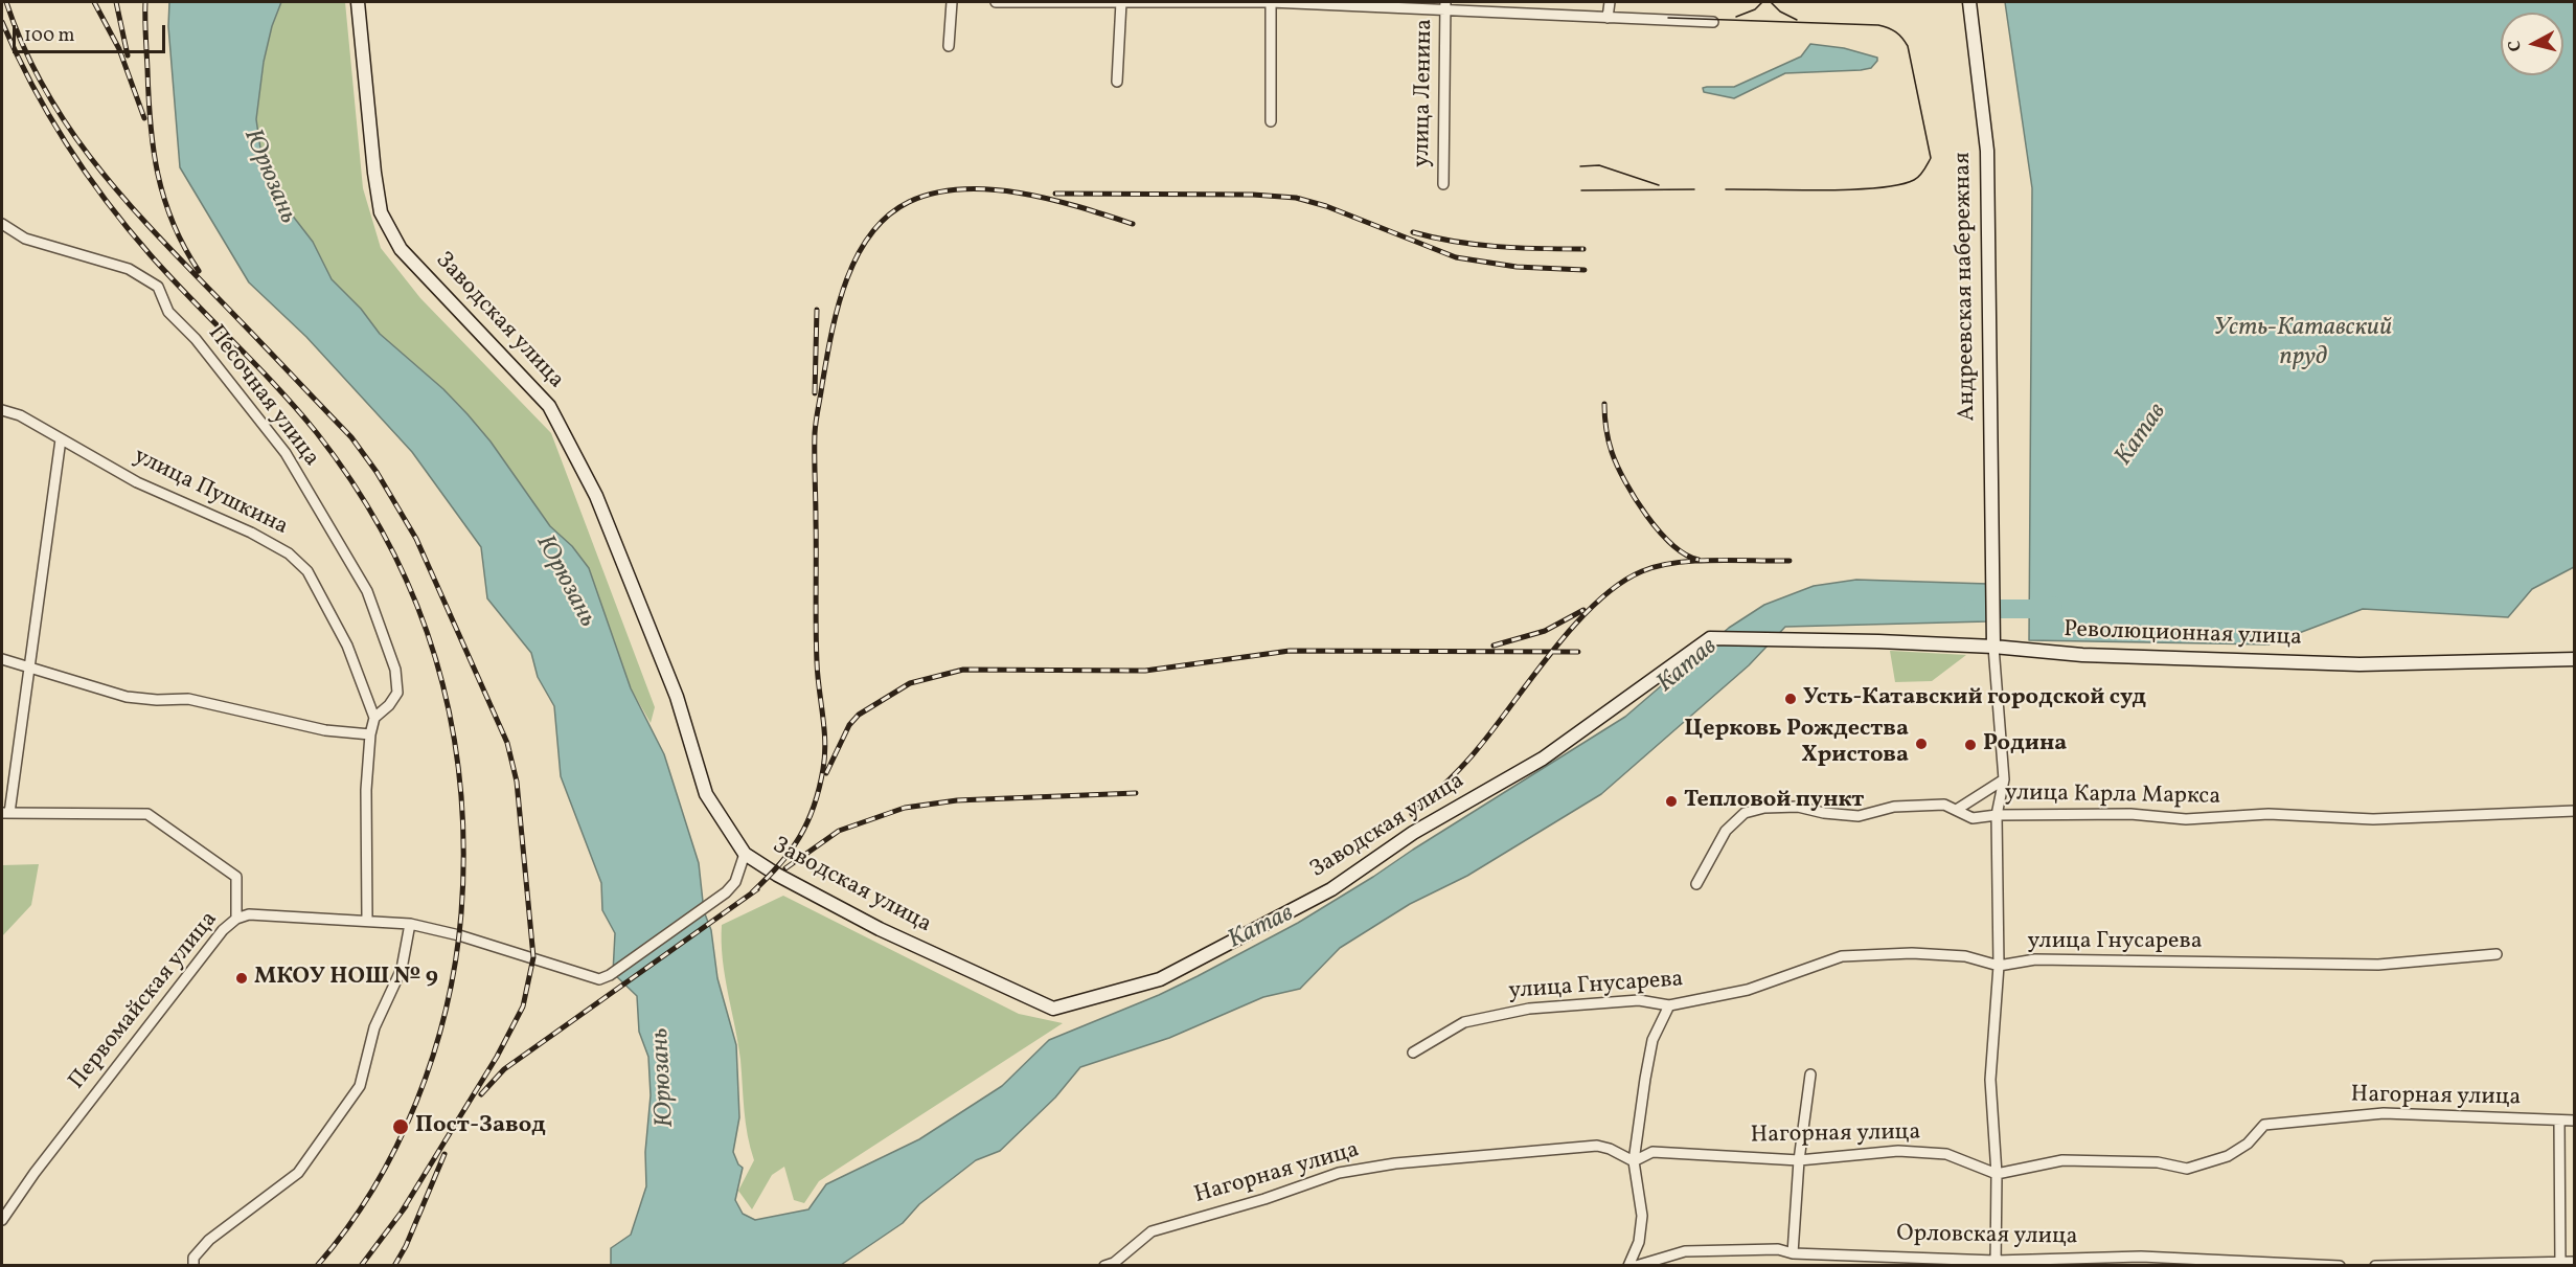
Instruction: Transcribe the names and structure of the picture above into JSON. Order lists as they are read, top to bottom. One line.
{"streets":{"street":["улица Ленина","Андреевская набережная","Заводская улица","Песочная улица","улица Пушкина","Революционная улица","улица Карла Маркса","улица Гнусарева","Первомайская улица","Нагорная улица","Орловская улица"]},"crossings":[["Андреевская набережная","Революционная улица"],["Заводская улица","Революционная улица"],["Заводская улица","Первомайская улица"],["Песочная улица","улица Пушкина"]],"water":["Юрюзань","Усть-Катавский пруд","Катав"],"places":["Усть-Катавский городской суд","Церковь Рождества Христова","Родина","Тепловой пункт","МКОУ НОШ № 9","Пост-Завод"],"scale_bar":"100 m","north":"left"}
